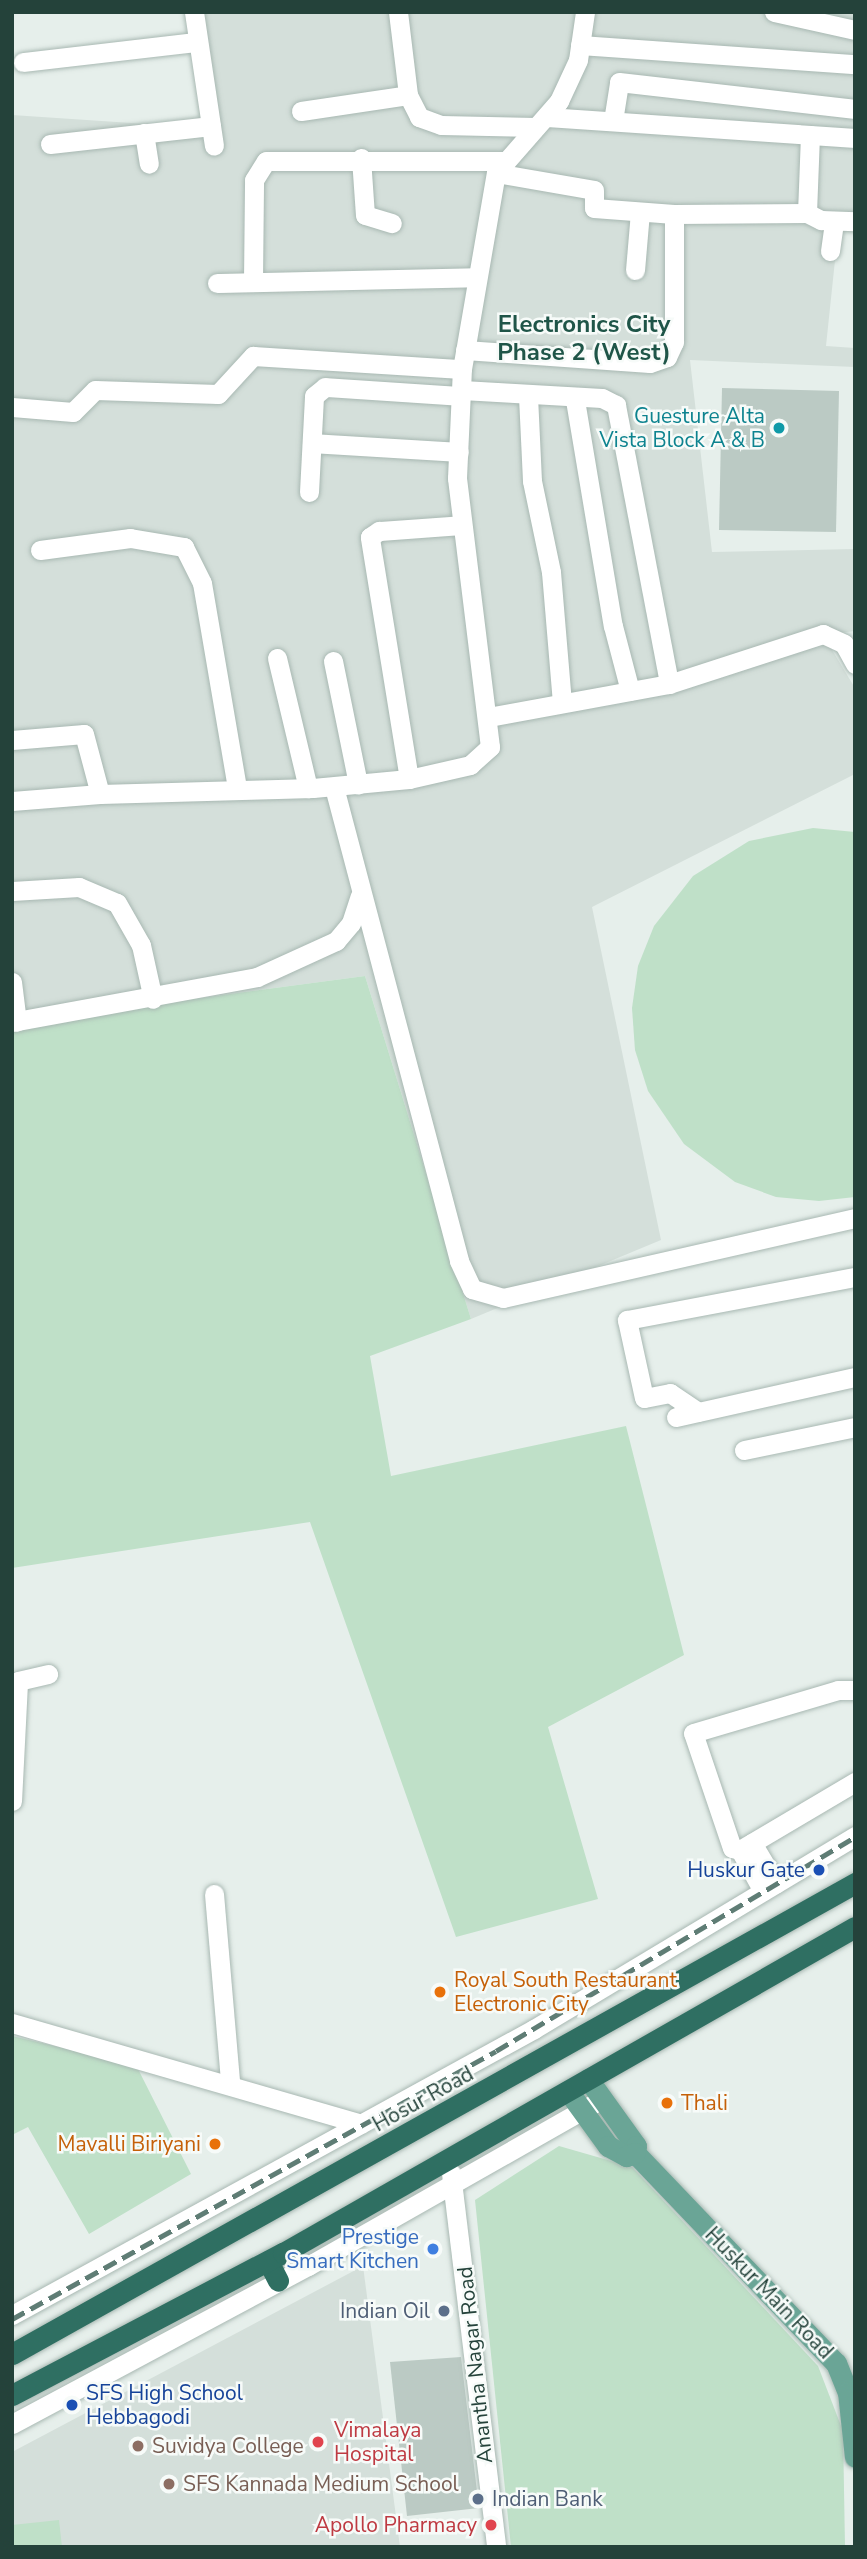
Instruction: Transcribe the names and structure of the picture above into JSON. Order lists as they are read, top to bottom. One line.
{"streets":{"highway":["Hosur Road"],"main road":["Huskur Main Road"],"street":["Anantha Nagar Road"]},"districts":["Electronics City Phase 2 (West)"],"places":["Guesture Alta Vista Block A & B","Huskur Gate","Royal South Restaurant Electronic City","Thali","Mavalli Biriyani","Prestige Smart Kitchen","Indian Oil","SFS High School Hebbagodi","Vimalaya Hospital","Suvidya College","SFS Kannada Medium School","Indian Bank","Apollo Pharmacy"]}
